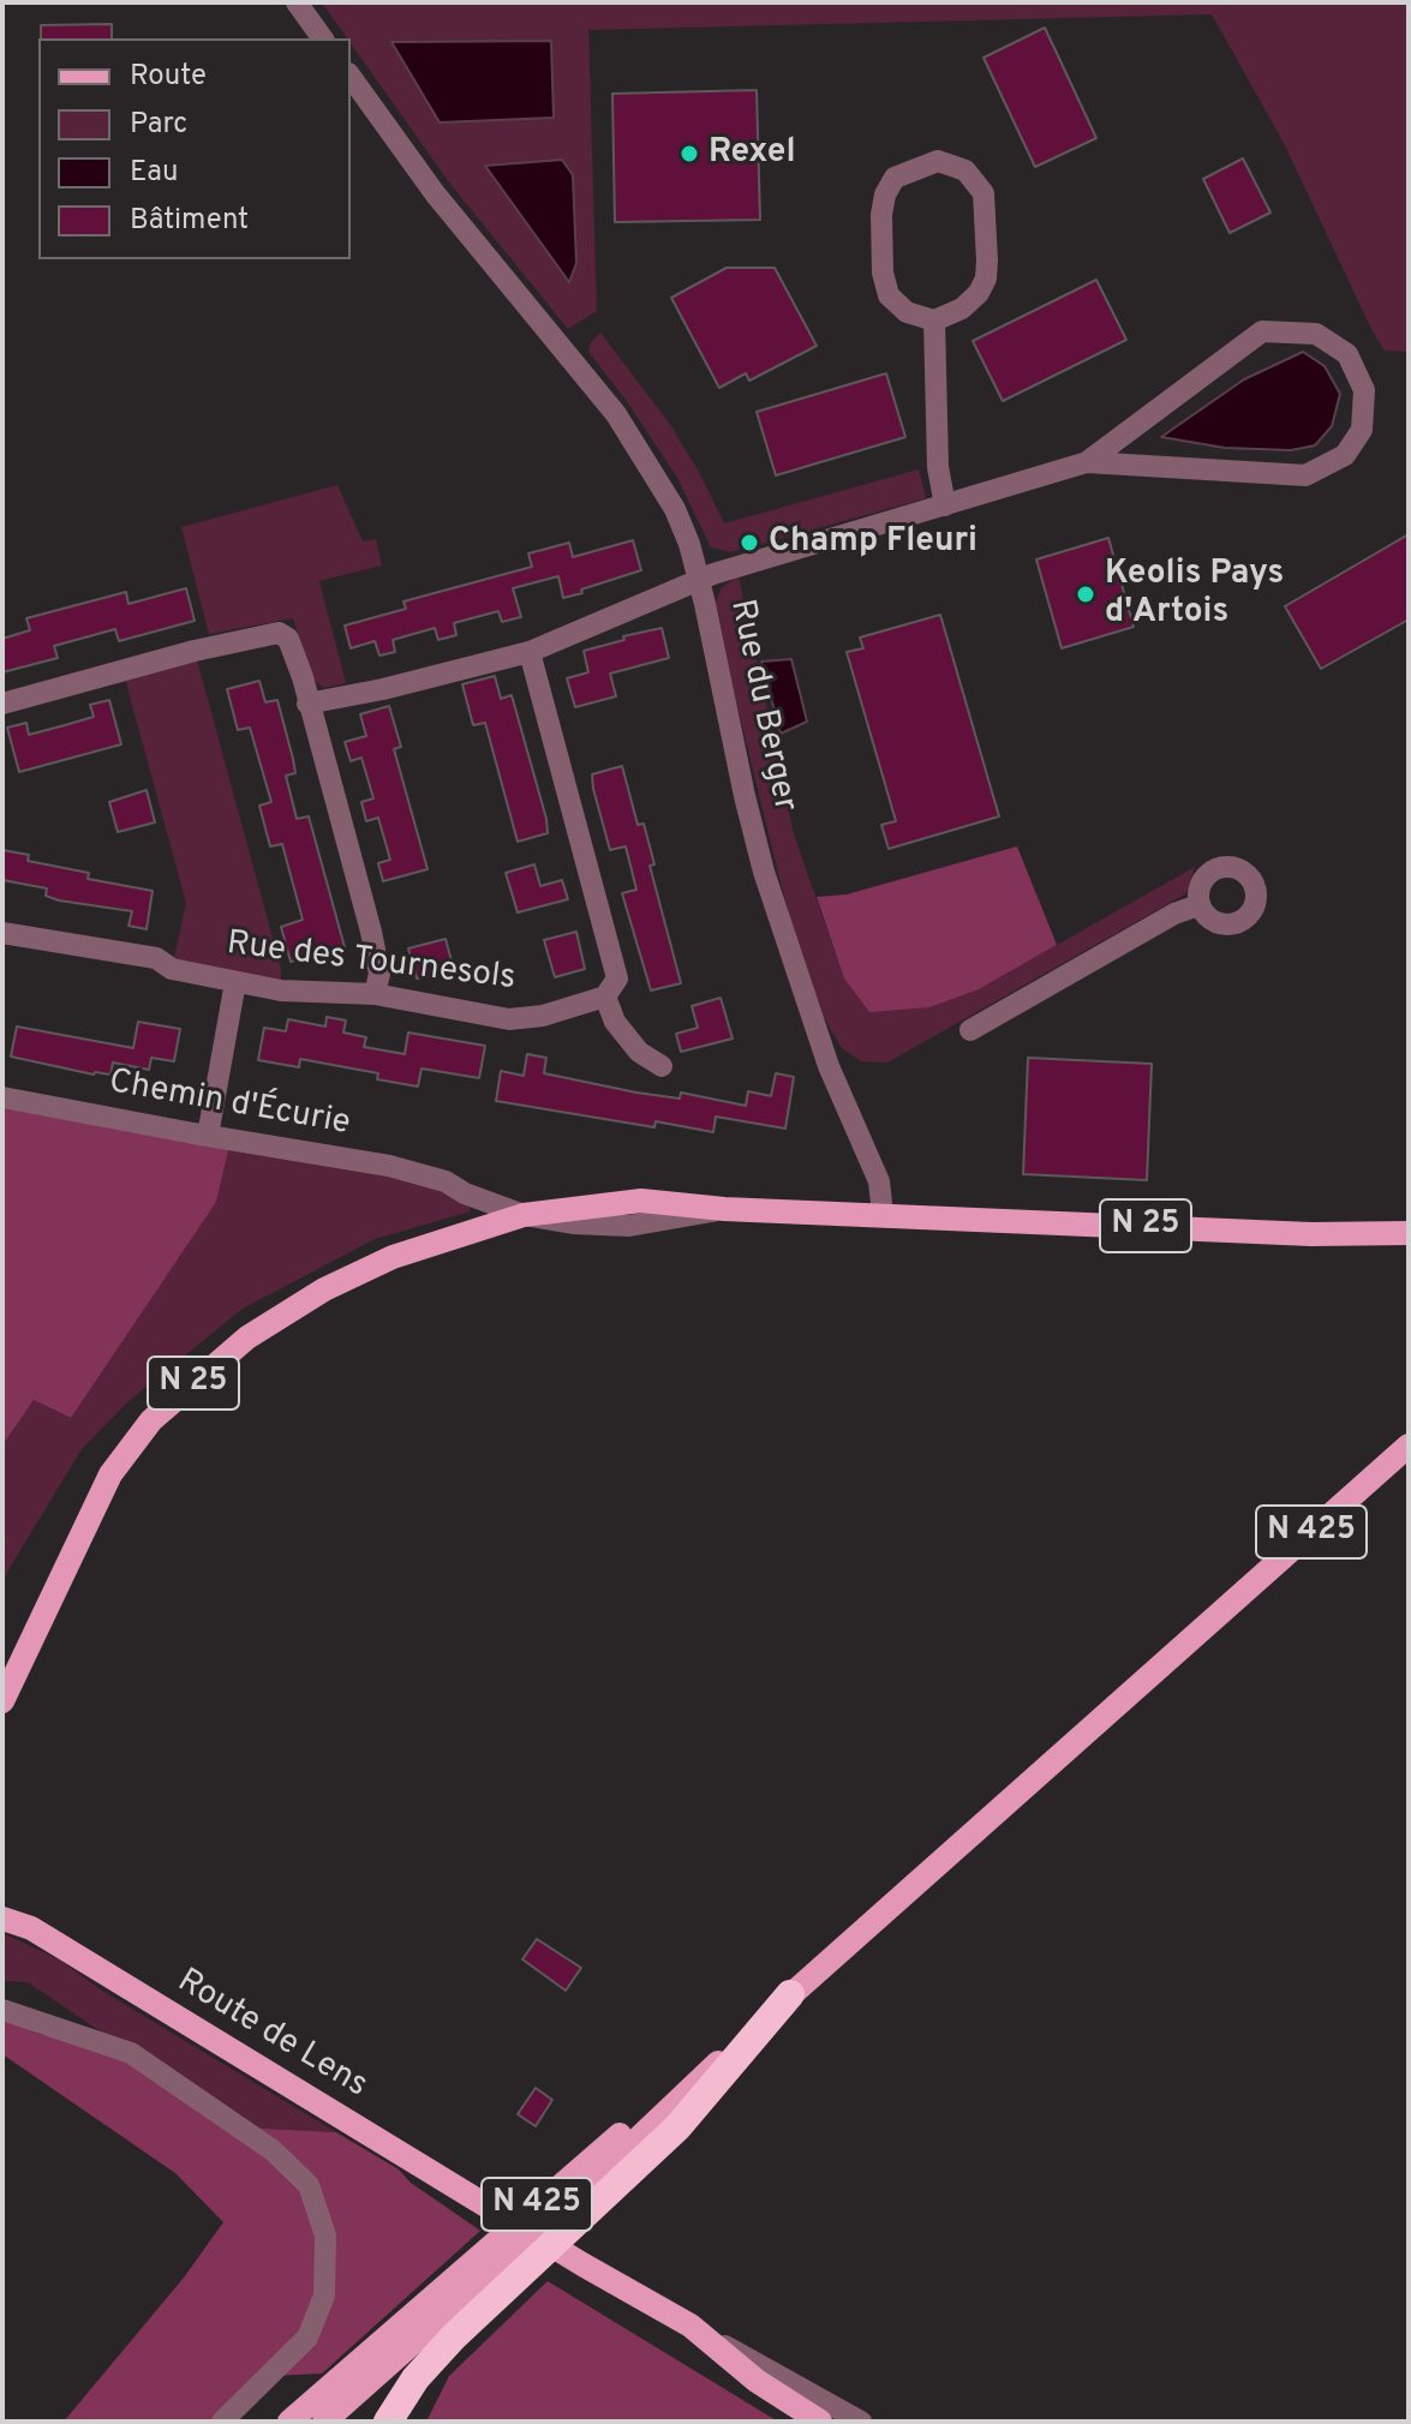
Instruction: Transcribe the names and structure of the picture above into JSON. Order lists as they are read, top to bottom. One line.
{"streets":{"main road":["N 25","N 425","Route de Lens"],"street":["Rue du Berger","Rue des Tournesols","Chemin d'Écurie"]},"crossings":[["Rue du Berger","N 25"],["Chemin d'Écurie","N 25"]],"places":["Rexel","Champ Fleuri","Keolis Pays d'Artois"],"legend":["Route","Parc","Eau","Bâtiment"]}
